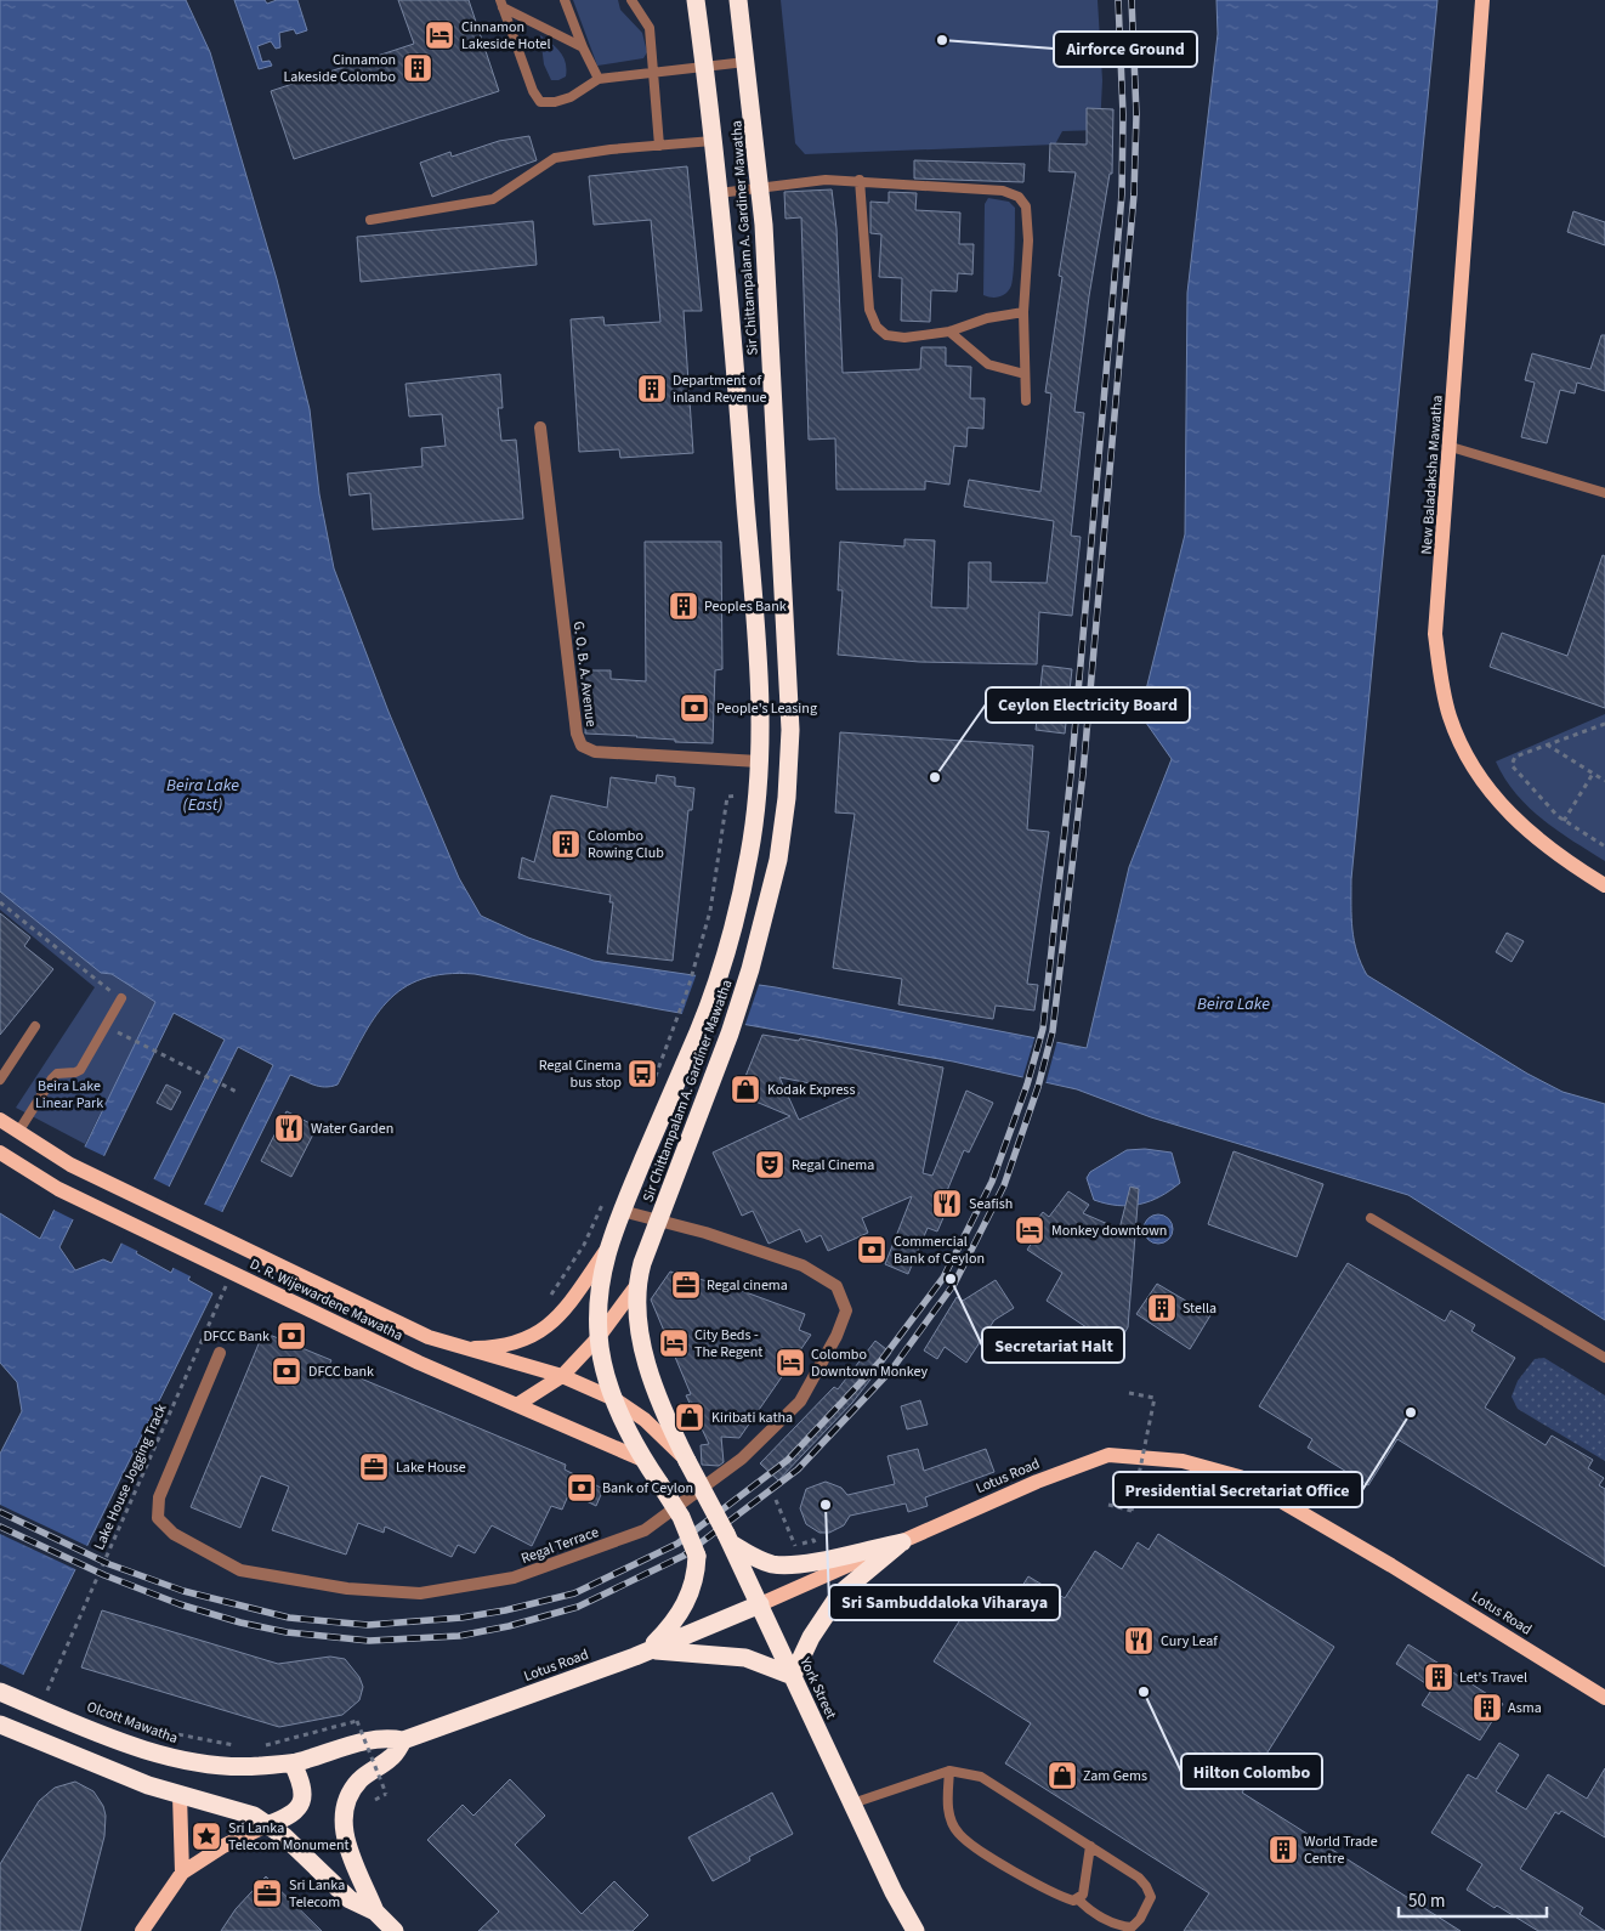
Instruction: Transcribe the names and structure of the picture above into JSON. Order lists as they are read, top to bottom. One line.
{"streets":{"highway":["Sir Chittampalam A. Gardiner Mawatha","Lotus Road","York Street","Olcott Mawatha"],"main road":["New Baladaksha Mawatha","D. R. Wijewardene Mawatha"],"street":["G. O. B. A. Avenue","Regal Terrace"],"path":["Lake House Jogging Track"]},"crossings":[["Sir Chittampalam A. Gardiner Mawatha","G. O. B. A. Avenue"],["Sir Chittampalam A. Gardiner Mawatha","D. R. Wijewardene Mawatha"],["Sir Chittampalam A. Gardiner Mawatha","Lotus Road"],["Sir Chittampalam A. Gardiner Mawatha","Regal Terrace"],["Sir Chittampalam A. Gardiner Mawatha","York Street"],["D. R. Wijewardene Mawatha","Lake House Jogging Track"],["D. R. Wijewardene Mawatha","York Street"],["Lotus Road","York Street"],["Lotus Road","Olcott Mawatha"]],"water":["Beira Lake (East)","Beira Lake"],"parks":["Beira Lake Linear Park"],"places":{"hotel":["Cinnamon Lakeside Hotel","Monkey downtown","City Beds - The Regent","Colombo Downtown Monkey"],"other":["Airforce Ground","Ceylon Electricity Board","Secretariat Halt","Presidential Secretariat Office","Sri Sambuddaloka Viharaya","Hilton Colombo"],"building":["Cinnamon Lakeside Colombo","Department of inland Revenue","Peoples Bank","Colombo Rowing Club","Stella","Let's Travel","Asma","World Trade Centre"],"bank":["People's Leasing","Commercial Bank of Ceylon","DFCC Bank","DFCC bank","Bank of Ceylon"],"bus stop":["Regal Cinema bus stop"],"shop":["Kodak Express","Kiribati katha","Zam Gems"],"restaurant":["Water Garden","Seafish","Cury Leaf"],"theatre":["Regal Cinema"],"office":["Regal cinema","Lake House","Sri Lanka Telecom"],"place":["Sri Lanka Telecom Monument"]},"scale_bar":"50 m"}
